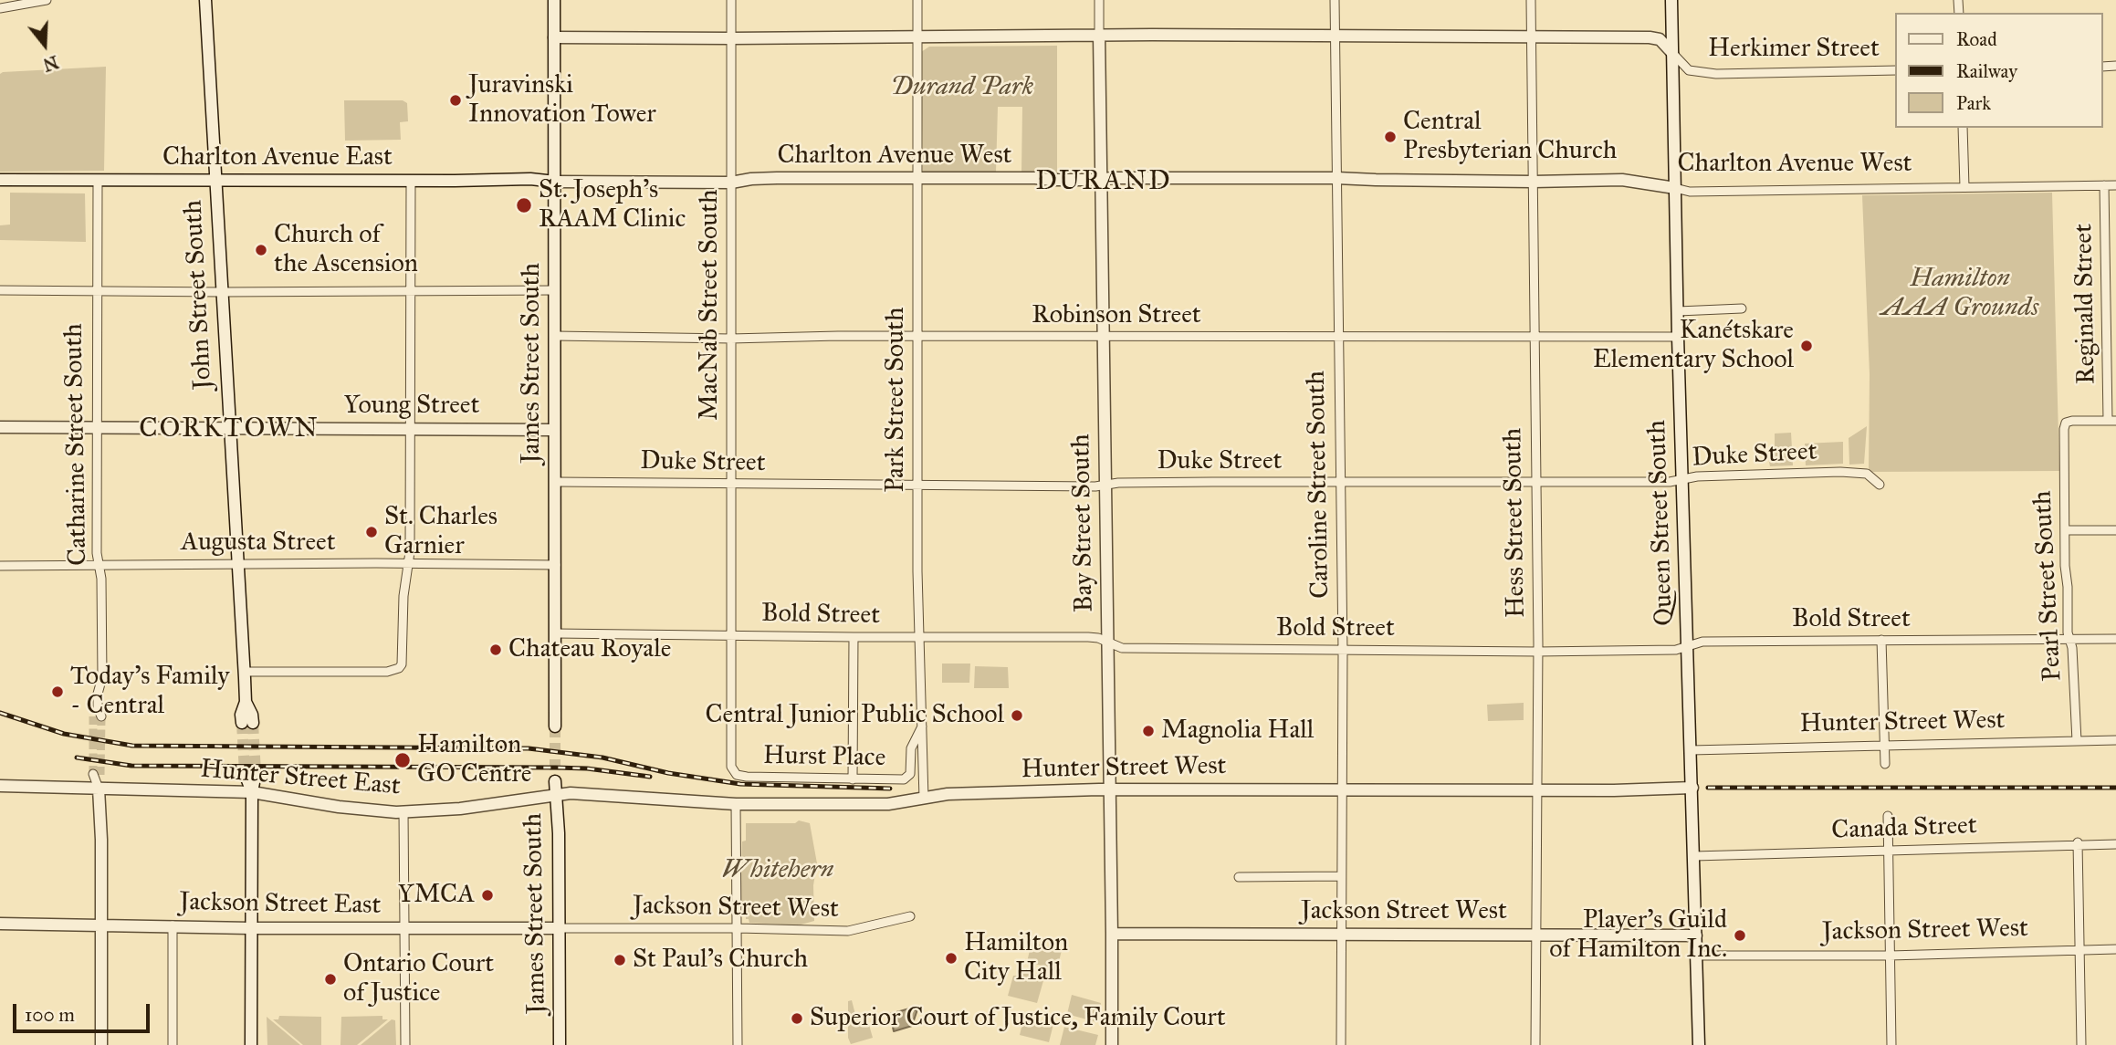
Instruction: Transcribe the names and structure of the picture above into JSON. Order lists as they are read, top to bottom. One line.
{"streets":{"street":["Herkimer Street","Charlton Avenue West","Charlton Avenue East","John Street South","Reginald Street","MacNab Street South","Robinson Street","James Street South","Park Street South","Young Street","Catharine Street South","Duke Street","Caroline Street South","Bay Street South","Hess Street South","Queen Street South","Augusta Street","Pearl Street South","Bold Street","Hunter Street West","Hurst Place","Hunter Street East","Canada Street","Jackson Street East","Jackson Street West"]},"crossings":[["Herkimer Street","MacNab Street South"],["Herkimer Street","James Street South"],["Herkimer Street","Park Street South"],["Herkimer Street","Caroline Street South"],["Herkimer Street","Bay Street South"],["Herkimer Street","Hess Street South"],["Herkimer Street","Queen Street South"],["Charlton Avenue West","Charlton Avenue East"],["Charlton Avenue West","Reginald Street"],["Charlton Avenue West","MacNab Street South"],["Charlton Avenue West","James Street South"],["Charlton Avenue West","Park Street South"],["Charlton Avenue West","Caroline Street South"],["Charlton Avenue West","Bay Street South"],["Charlton Avenue West","Hess Street South"],["Charlton Avenue West","Queen Street South"],["Charlton Avenue East","John Street South"],["Charlton Avenue East","James Street South"],["Charlton Avenue East","Catharine Street South"],["John Street South","Young Street"],["John Street South","Augusta Street"],["Reginald Street","Pearl Street South"],["MacNab Street South","Robinson Street"],["MacNab Street South","Duke Street"],["MacNab Street South","Bold Street"],["MacNab Street South","Hurst Place"],["Robinson Street","James Street South"],["Robinson Street","Park Street South"],["Robinson Street","Caroline Street South"],["Robinson Street","Bay Street South"],["Robinson Street","Hess Street South"],["Robinson Street","Queen Street South"],["James Street South","Young Street"],["James Street South","Duke Street"],["James Street South","Augusta Street"],["James Street South","Bold Street"],["James Street South","Hunter Street West"],["James Street South","Hunter Street East"],["James Street South","Jackson Street East"],["James Street South","Jackson Street West"],["Park Street South","Duke Street"],["Park Street South","Bold Street"],["Park Street South","Hunter Street West"],["Park Street South","Hurst Place"],["Young Street","Catharine Street South"],["Catharine Street South","Augusta Street"],["Duke Street","Caroline Street South"],["Duke Street","Bay Street South"],["Duke Street","Hess Street South"],["Duke Street","Queen Street South"],["Caroline Street South","Bold Street"],["Caroline Street South","Hunter Street West"],["Caroline Street South","Jackson Street West"],["Bay Street South","Bold Street"],["Bay Street South","Hunter Street West"],["Bay Street South","Jackson Street West"],["Hess Street South","Bold Street"],["Hess Street South","Hunter Street West"],["Hess Street South","Jackson Street West"],["Queen Street South","Bold Street"],["Queen Street South","Hunter Street West"],["Queen Street South","Canada Street"],["Queen Street South","Jackson Street West"],["Pearl Street South","Bold Street"],["Pearl Street South","Hunter Street West"],["Hunter Street West","Hunter Street East"],["Jackson Street East","Jackson Street West"]],"districts":["DURAND","CORKTOWN"],"parks":["Durand Park","Hamilton AAA Grounds","Whitehern"],"places":["Juravinski Innovation Tower","Central Presbyterian Church","St. Joseph's RAAM Clinic","Church of the Ascension","Kanétskare Elementary School","St. Charles Garnier","Chateau Royale","Today's Family - Central","Central Junior Public School","Magnolia Hall","Hamilton GO Centre","YMCA","Player's Guild of Hamilton Inc.","Hamilton City Hall","St Paul's Church","Ontario Court of Justice","Superior Court of Justice, Family Court"],"legend":["Road","Railway","Park"],"scale_bar":"100 m","north":"bottom"}
